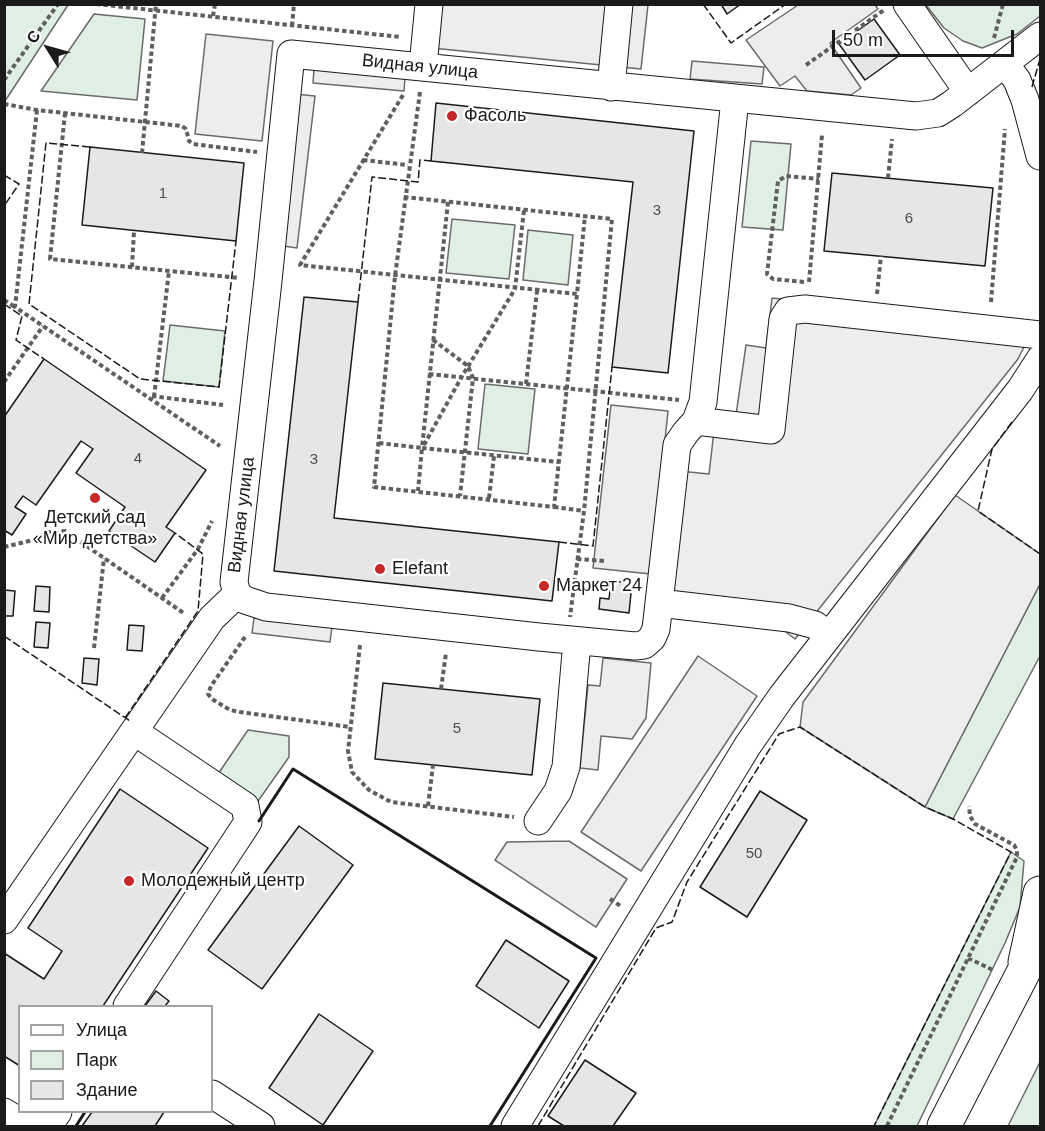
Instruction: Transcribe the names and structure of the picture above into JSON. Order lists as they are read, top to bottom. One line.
{"streets":{"street":["Видная улица"]},"places":["Фасоль","Детский сад «Мир детства»","Elefant","Маркет 24","Молодежный центр"],"house_numbers":["1","3","6","4","3","5","50"],"legend":["Улица","Парк","Здание"],"scale_bar":"50 m","north":"top left"}
